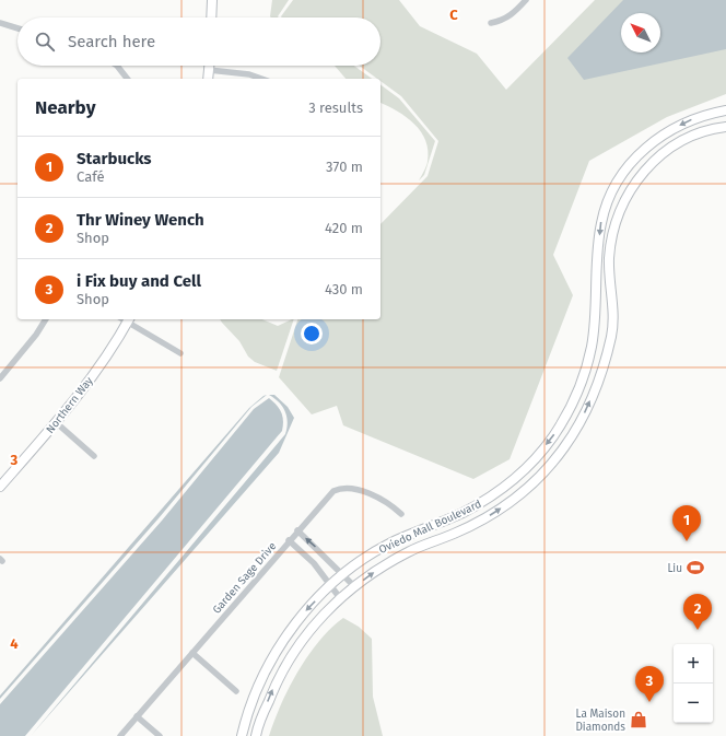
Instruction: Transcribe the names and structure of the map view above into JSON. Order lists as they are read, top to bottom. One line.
{"streets":{"street":["Northern Way","Oviedo Mall Boulevard","Garden Sage Drive"]},"places":{"sports":["Liu"],"shop":["La Maison Diamonds"]},"north":"top left","page":{"search":"Search here","heading":["Nearby","3 results"],"list":[{"mark":"1","name":"Starbucks","note":"Café","value":"370 m"},{"mark":"2","name":"Thr Winey Wench","note":"Shop","value":"420 m"},{"mark":"3","name":"i Fix buy and Cell","note":"Shop","value":"430 m"}],"pins":["1","2","3"],"map_buttons":["+","−"]},"grid":{"columns":["C"],"rows":["3","4"]}}
